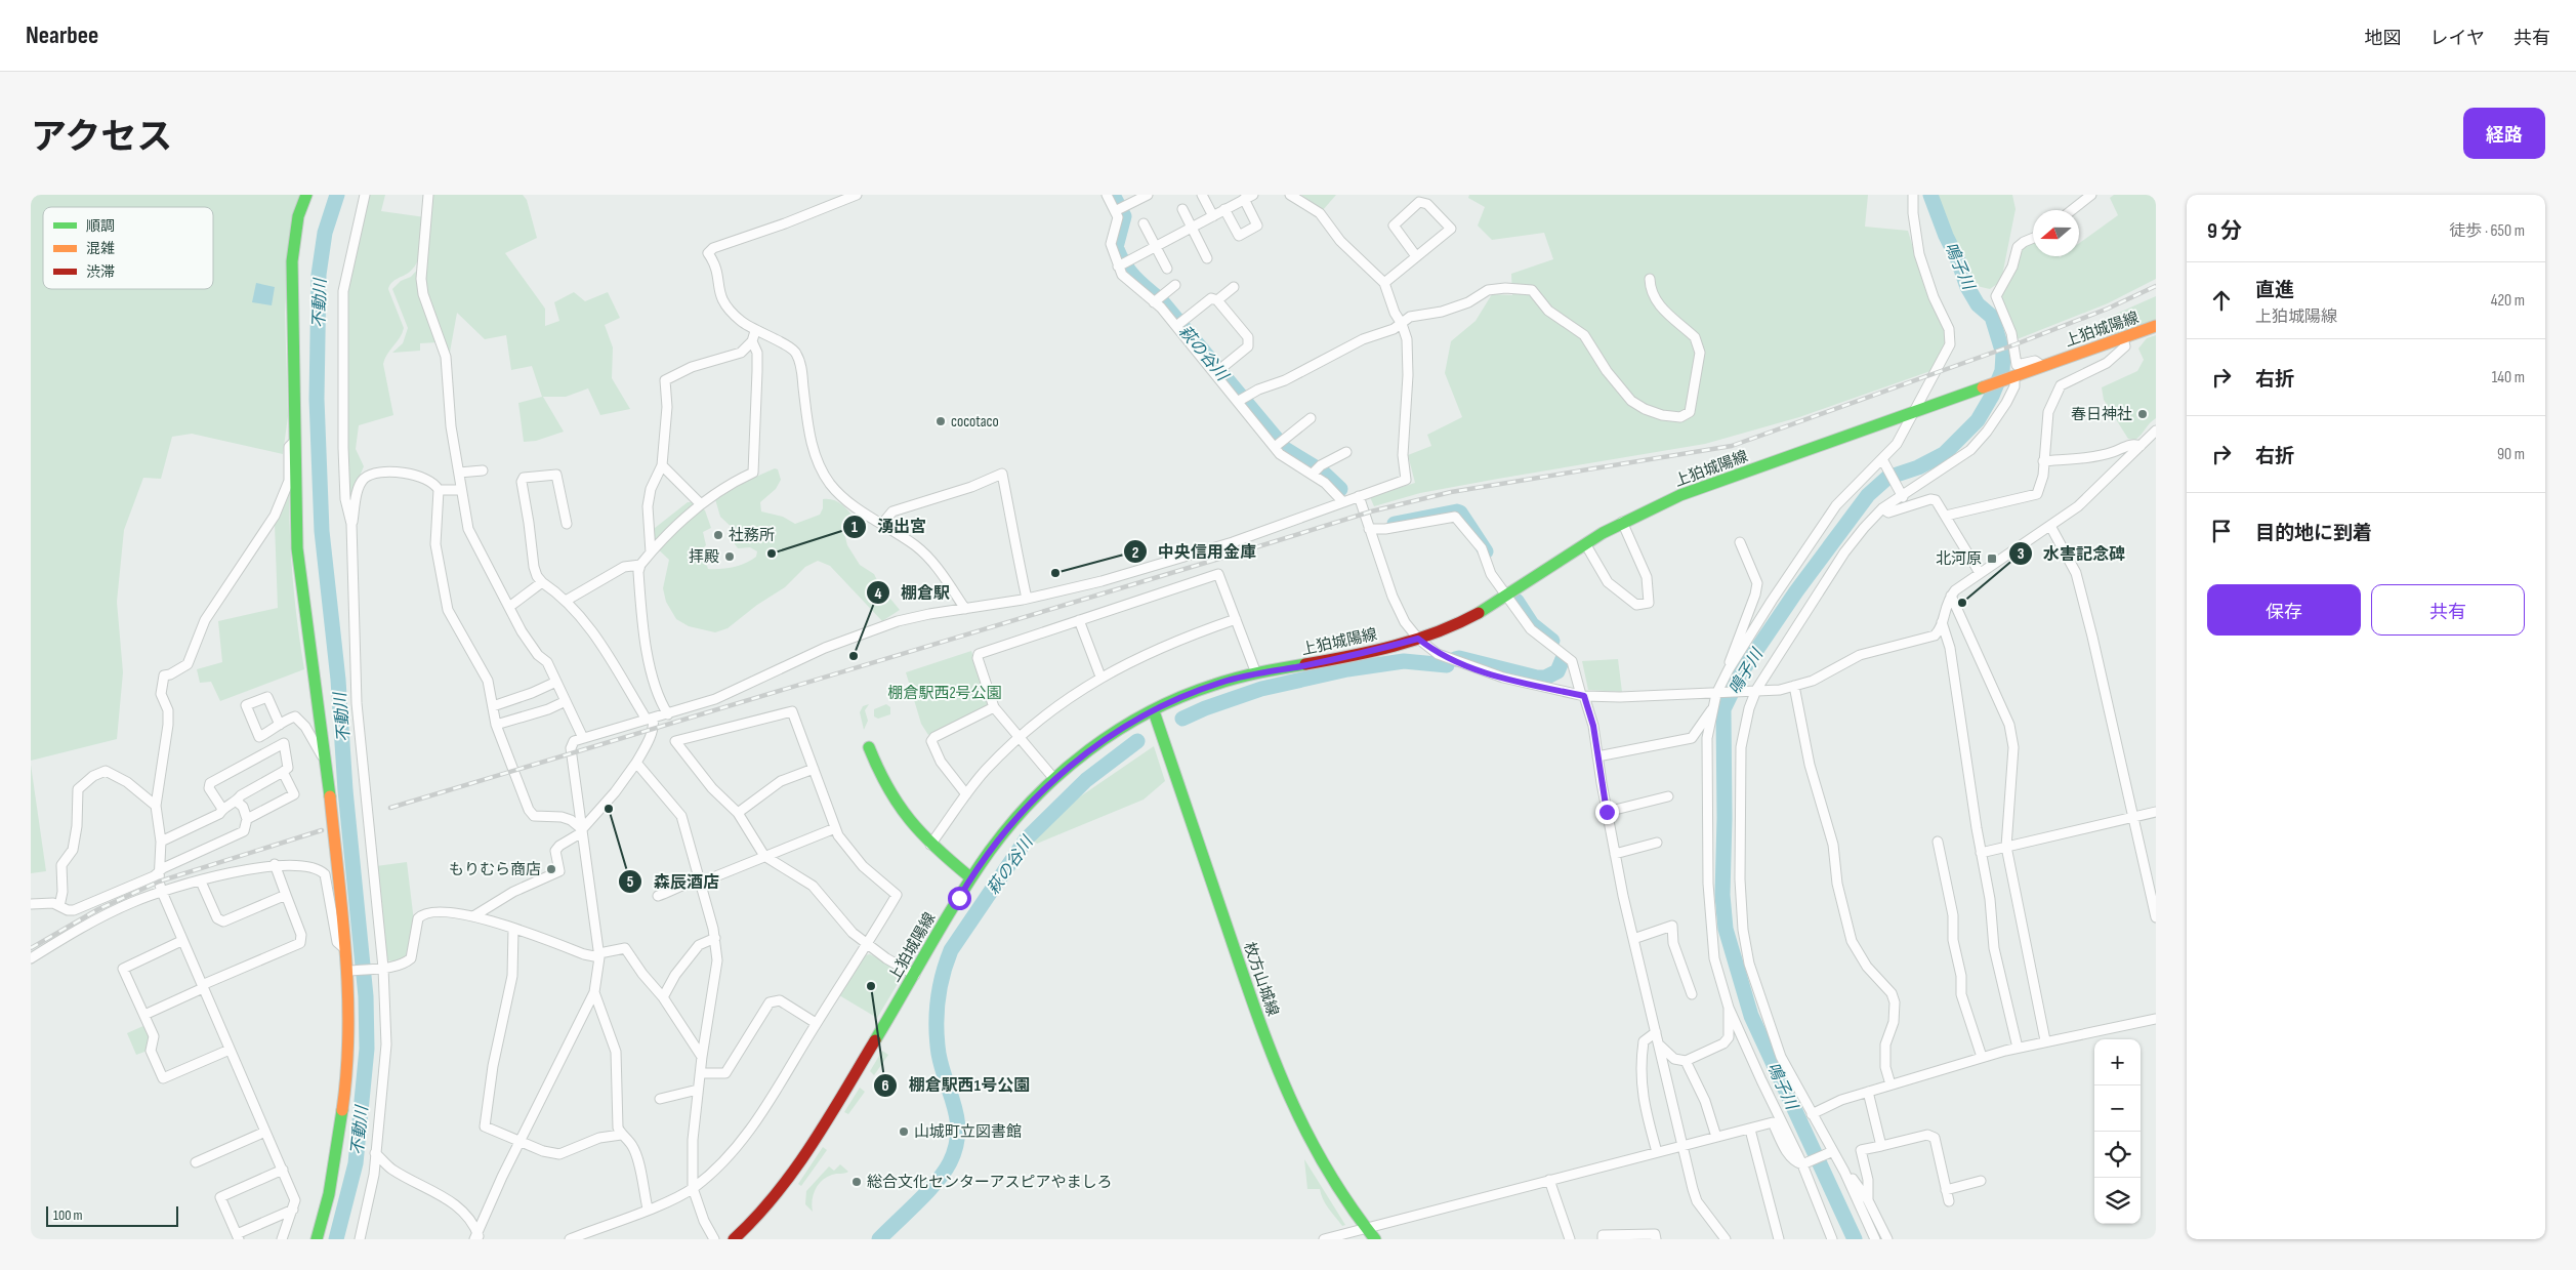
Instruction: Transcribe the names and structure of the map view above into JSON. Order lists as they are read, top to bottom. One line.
{"streets":{"main road":["上狛城陽線","枚方山城線"]},"crossings":[["上狛城陽線","枚方山城線"]],"water":["鳴子川","不動川","萩の谷川"],"parks":["棚倉駅西2号公園"],"places":{"other":["春日神社","cocotaco","社務所","湧出宮","拝殿","中央信用金庫","水害記念碑","棚倉駅","森辰酒店","もりむら商店","棚倉駅西1号公園","山城町立図書館","総合文化センターアスピアやましろ"],"transit":["北河原"]},"legend":["順調","混雑","渋滞"],"scale_bar":"100 m","north":"left","page":{"header":"Nearbee","nav":["地図","レイヤ","共有"],"title":"アクセス","buttons":["経路",["保存","共有"]],"heading":["9 分","徒歩 · 650 m"],"list":[["直進","上狛城陽線","420 m"],["右折","140 m"],["右折","90 m"],"目的地に到着"],"map_buttons":["+","−"],"scale":"100 m"}}
